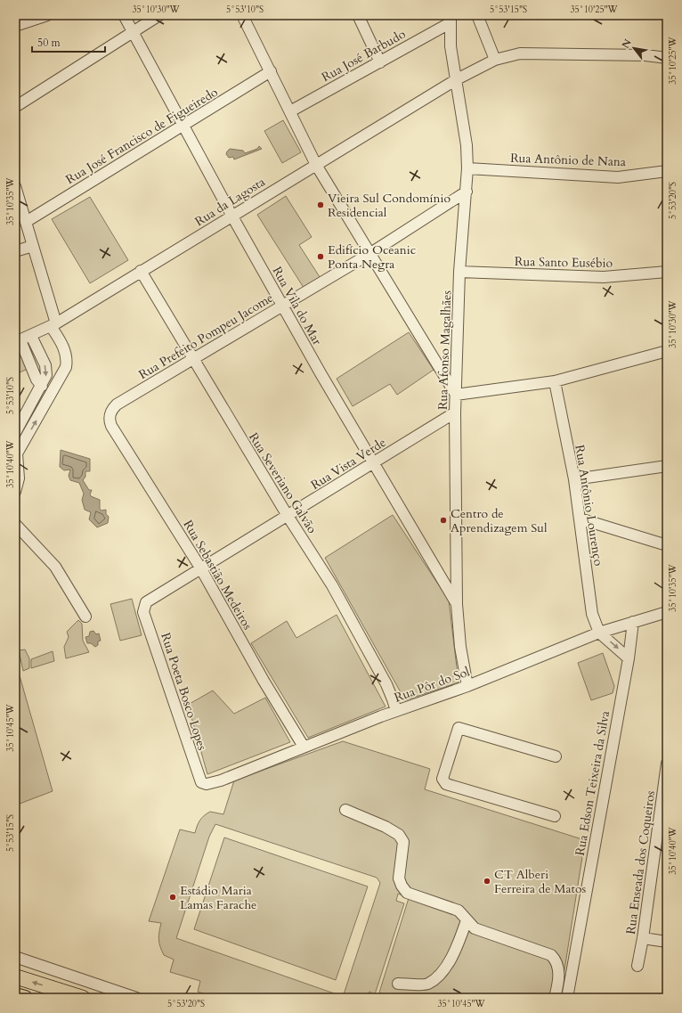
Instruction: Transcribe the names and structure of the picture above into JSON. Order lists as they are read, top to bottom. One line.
{"streets":{"street":["Rua José Barbudo","Rua José Francisco de Figueiredo","Rua Antônio de Nana","Rua da Lagosta","Rua Santo Eusébio","Rua Vila do Mar","Rua Prefeito Pompeu Jacome","Rua Afonso Magalhães","Rua Vista Verde","Rua Severiano Galvão","Rua Antônio Lourenço","Rua Sebastião Medeiros","Rua Pôr do Sol","Rua Poeta Bosco Lopes","Rua Edson Teixeira da Silva","Rua Enseada dos Coqueiros"]},"crossings":[["Rua José Barbudo","Rua Afonso Magalhães"],["Rua José Francisco de Figueiredo","Rua Vila do Mar"],["Rua Antônio de Nana","Rua Afonso Magalhães"],["Rua da Lagosta","Rua Vila do Mar"],["Rua da Lagosta","Rua Afonso Magalhães"],["Rua da Lagosta","Rua Severiano Galvão"],["Rua Santo Eusébio","Rua Afonso Magalhães"],["Rua Vila do Mar","Rua Prefeito Pompeu Jacome"],["Rua Vila do Mar","Rua Afonso Magalhães"],["Rua Vila do Mar","Rua Vista Verde"],["Rua Prefeito Pompeu Jacome","Rua Afonso Magalhães"],["Rua Prefeito Pompeu Jacome","Rua Severiano Galvão"],["Rua Prefeito Pompeu Jacome","Rua Sebastião Medeiros"],["Rua Afonso Magalhães","Rua Vista Verde"],["Rua Afonso Magalhães","Rua Pôr do Sol"],["Rua Vista Verde","Rua Severiano Galvão"],["Rua Vista Verde","Rua Sebastião Medeiros"],["Rua Vista Verde","Rua Poeta Bosco Lopes"],["Rua Severiano Galvão","Rua Pôr do Sol"],["Rua Antônio Lourenço","Rua Pôr do Sol"],["Rua Sebastião Medeiros","Rua Pôr do Sol"],["Rua Pôr do Sol","Rua Poeta Bosco Lopes"],["Rua Pôr do Sol","Rua Edson Teixeira da Silva"]],"places":["Vieira Sul Condomínio Residencial","Edifício Oceanic Ponta Negra","Centro de Aprendizagem Sul","CT Alberi Ferreira de Matos","Estádio Maria Lamas Farache"],"scale_bar":"50 m","north":"top left","coordinates":["35°10'30\"W","5°53'10\"S","5°53'15\"S","35°10'25\"W","5°53'20\"S","35°10'35\"W","35°10'40\"W","35°10'45\"W"]}
